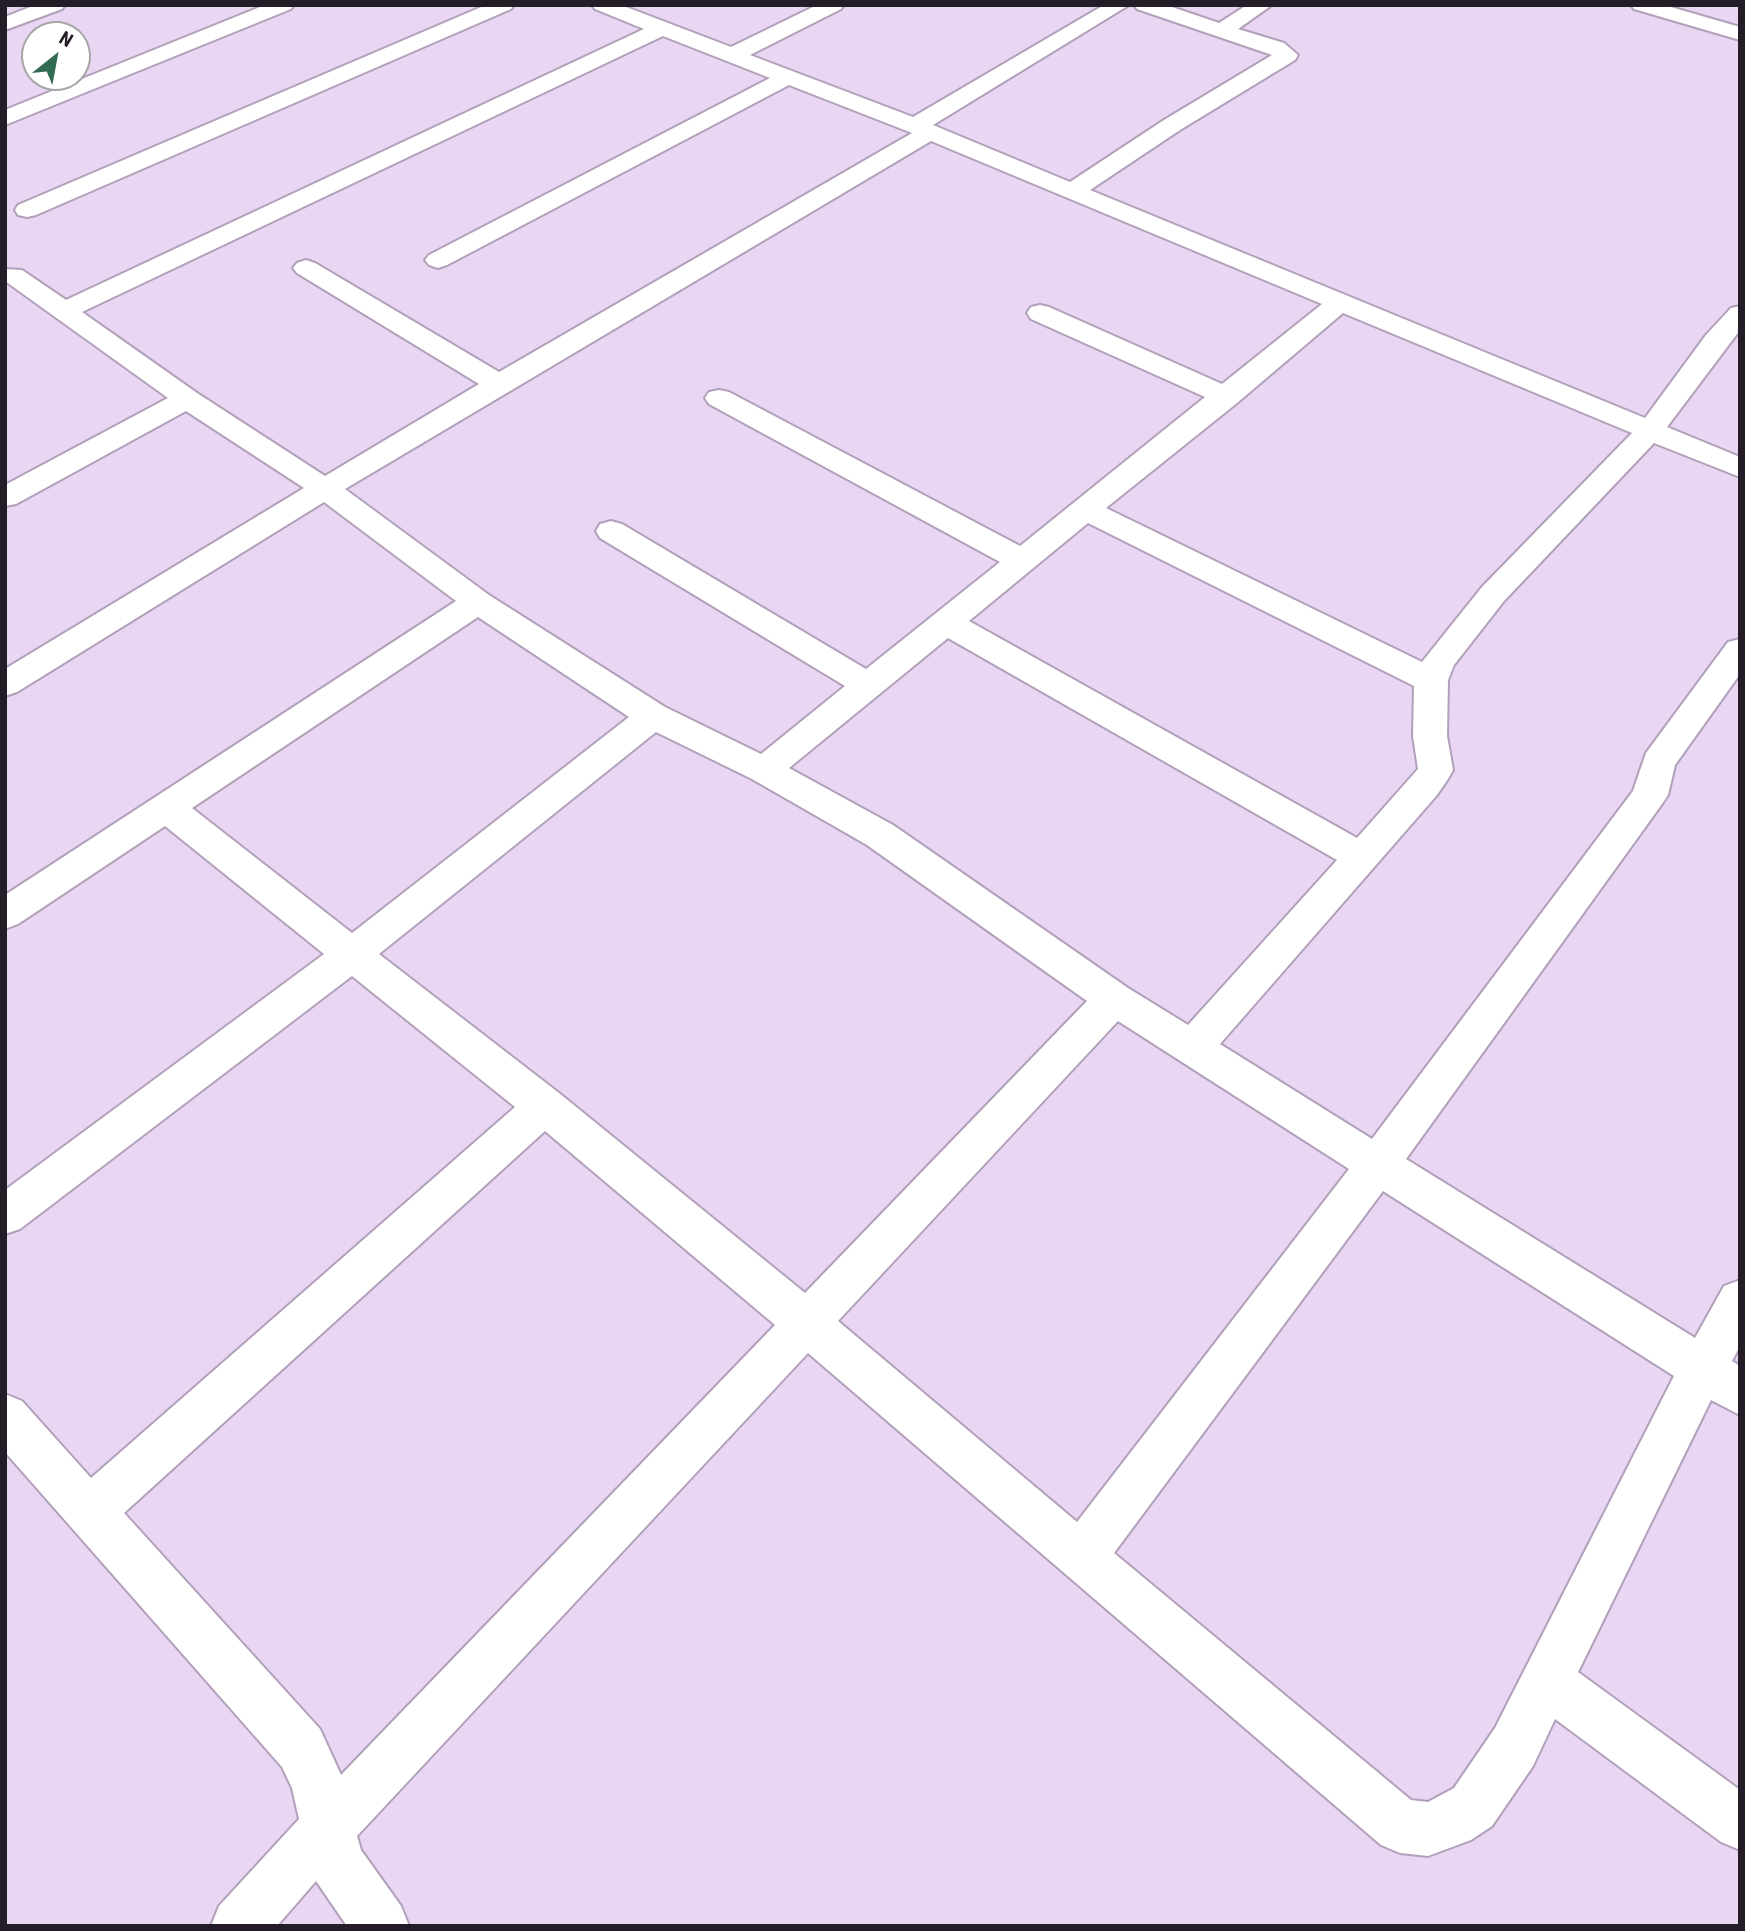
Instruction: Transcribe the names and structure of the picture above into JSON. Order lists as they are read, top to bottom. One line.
{"north":"top right"}
